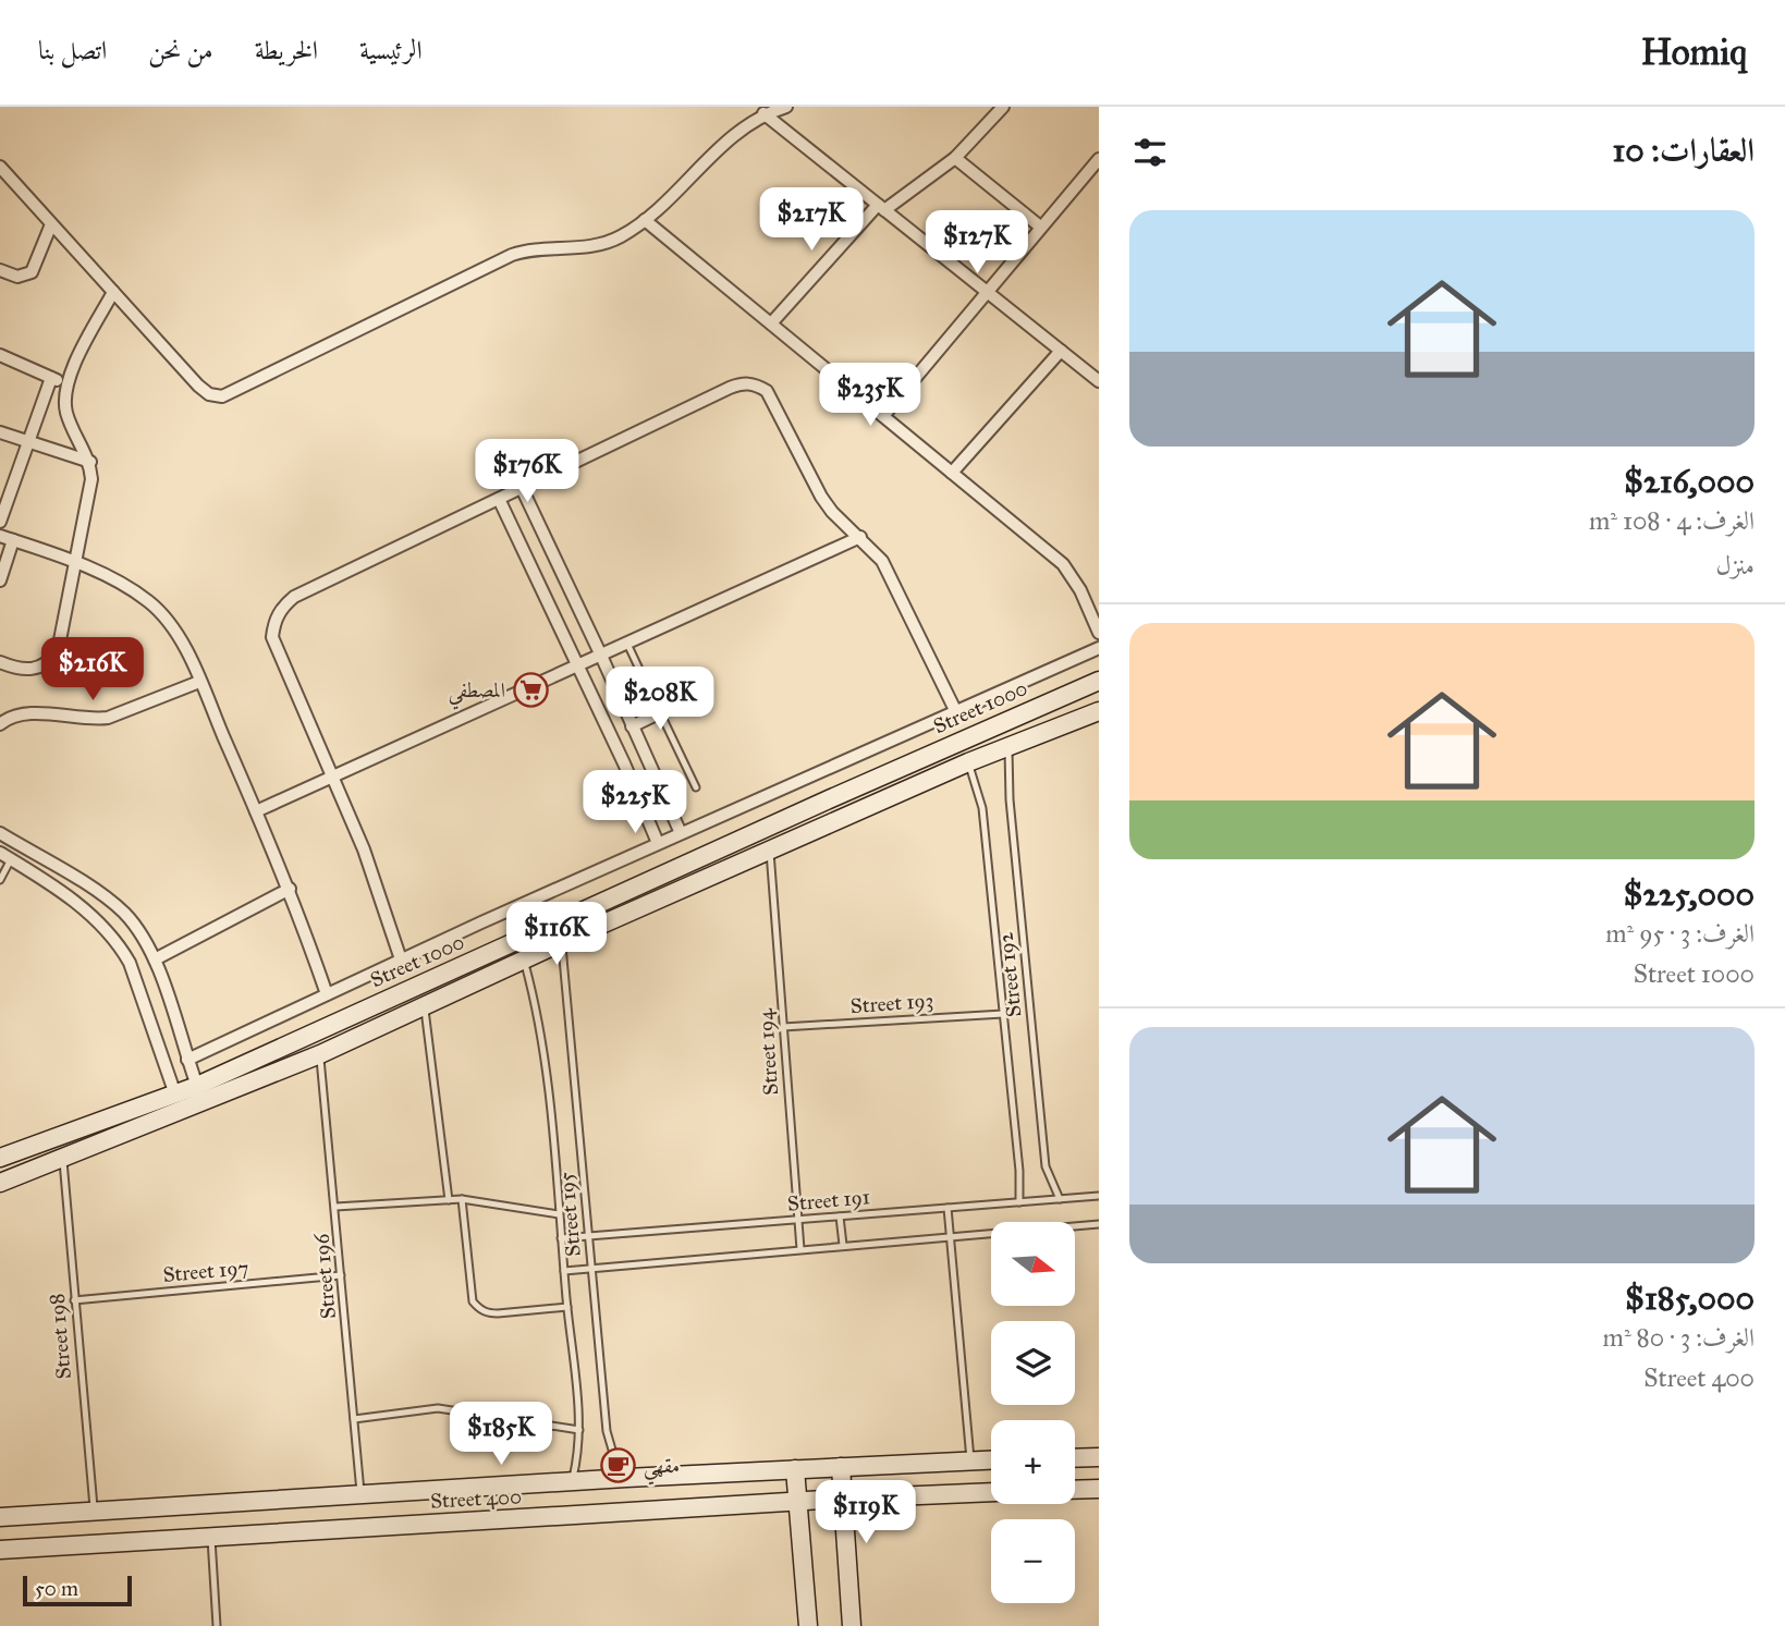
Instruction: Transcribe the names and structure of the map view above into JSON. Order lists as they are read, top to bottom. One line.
{"streets":{"street":["Street 1000","Street 400"],"lane":["Street 192","Street 193","Street 194","Street 191","Street 195","Street 197","Street 196","Street 198"]},"crossings":[["Street 1000","Street 192"],["Street 1000","Street 194"],["Street 1000","Street 195"],["Street 1000","Street 196"],["Street 1000","Street 198"],["Street 192","Street 193"],["Street 192","Street 191"],["Street 193","Street 194"],["Street 194","Street 191"],["Street 191","Street 195"],["Street 195","Street 400"],["Street 197","Street 196"],["Street 197","Street 198"],["Street 196","Street 400"],["Street 198","Street 400"]],"places":{"supermarket":["المصطفي"],"cafe":["مقهي"]},"scale_bar":"50 m","north":"right","page":{"header":"Homiq","nav":["الرئيسية","الخريطة","من نحن","اتصل بنا"],"heading":"العقارات: 10","price":["$217K","$127K","$235K","$176K","$216K","$208K","$225K","$116K","$185K","$119K"],"list":[{"name":"$216,000","note":"الغرف: 4 · 108 m² · منزل"},{"name":"$225,000","note":"الغرف: 3 · 95 m² · Street 1000"},{"name":"$185,000","note":"الغرف: 3 · 80 m² · Street 400"}],"map_buttons":["+","−"],"scale":"50 m"}}
